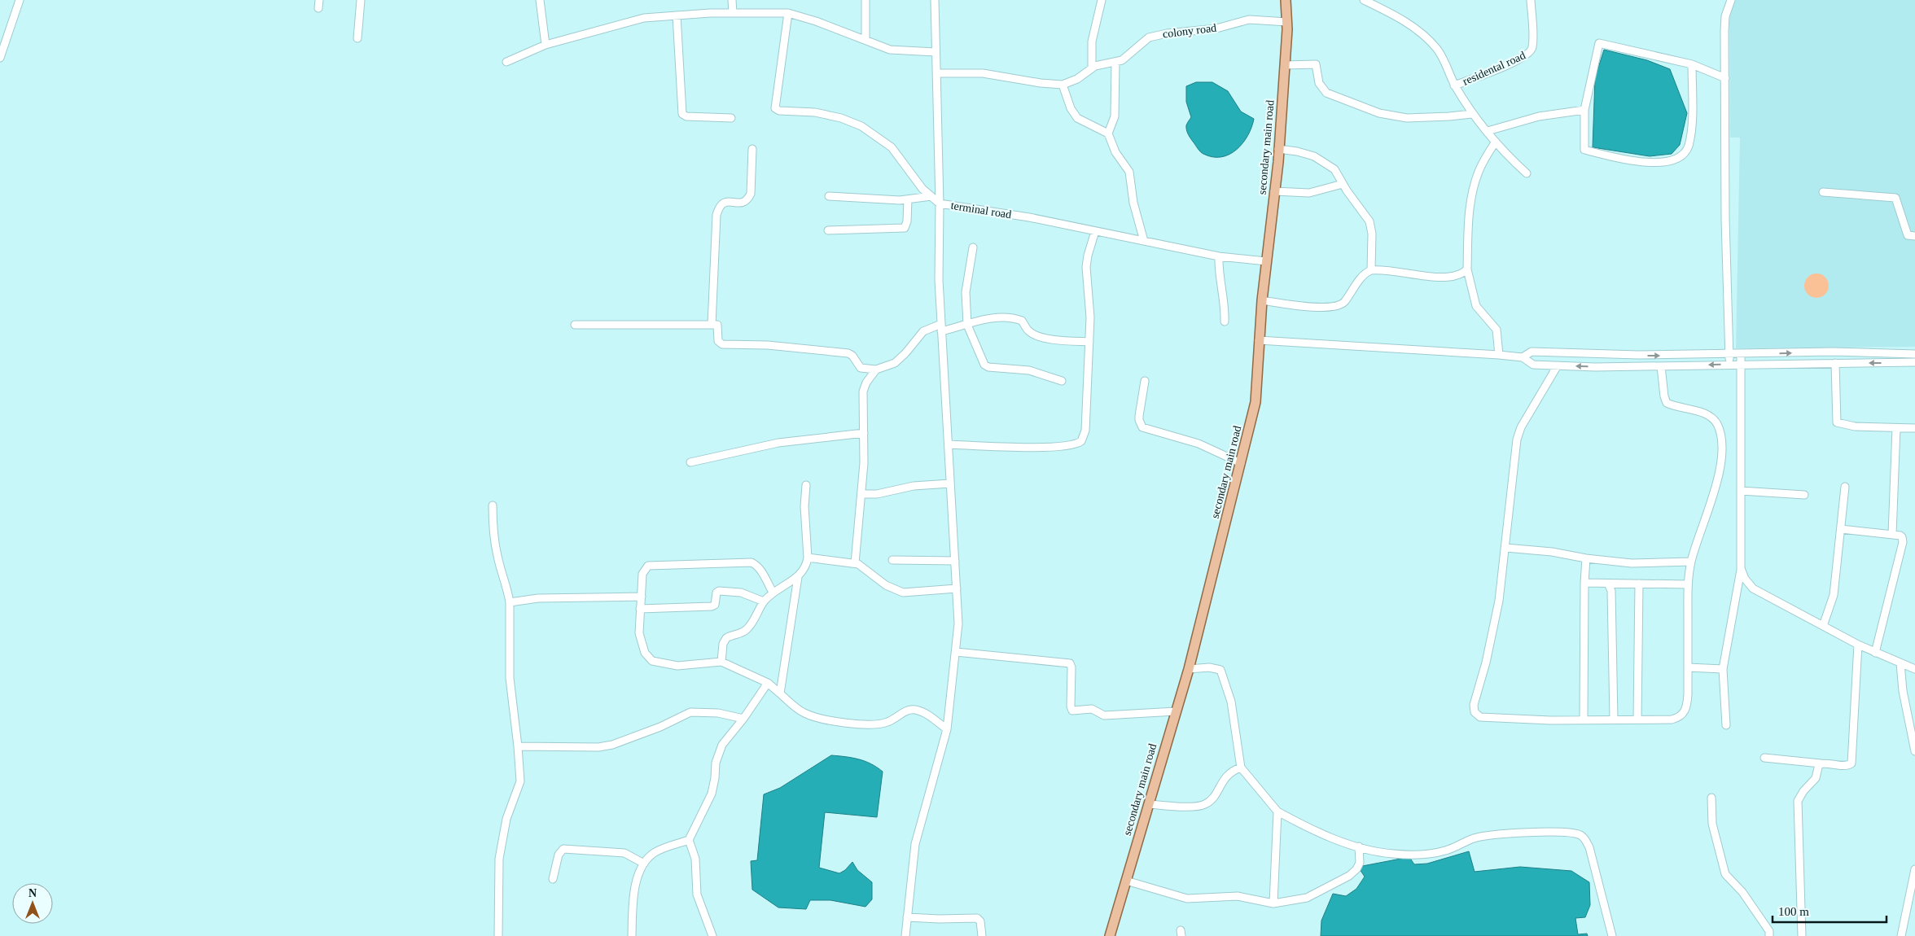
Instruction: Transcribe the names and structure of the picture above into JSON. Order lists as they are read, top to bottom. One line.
{"streets":{"main road":["secondary main road"],"street":["colony road","residental road","terminal road"]},"crossings":[["colony road","secondary main road"],["secondary main road","terminal road"]],"scale_bar":"100 m","north":"top"}
